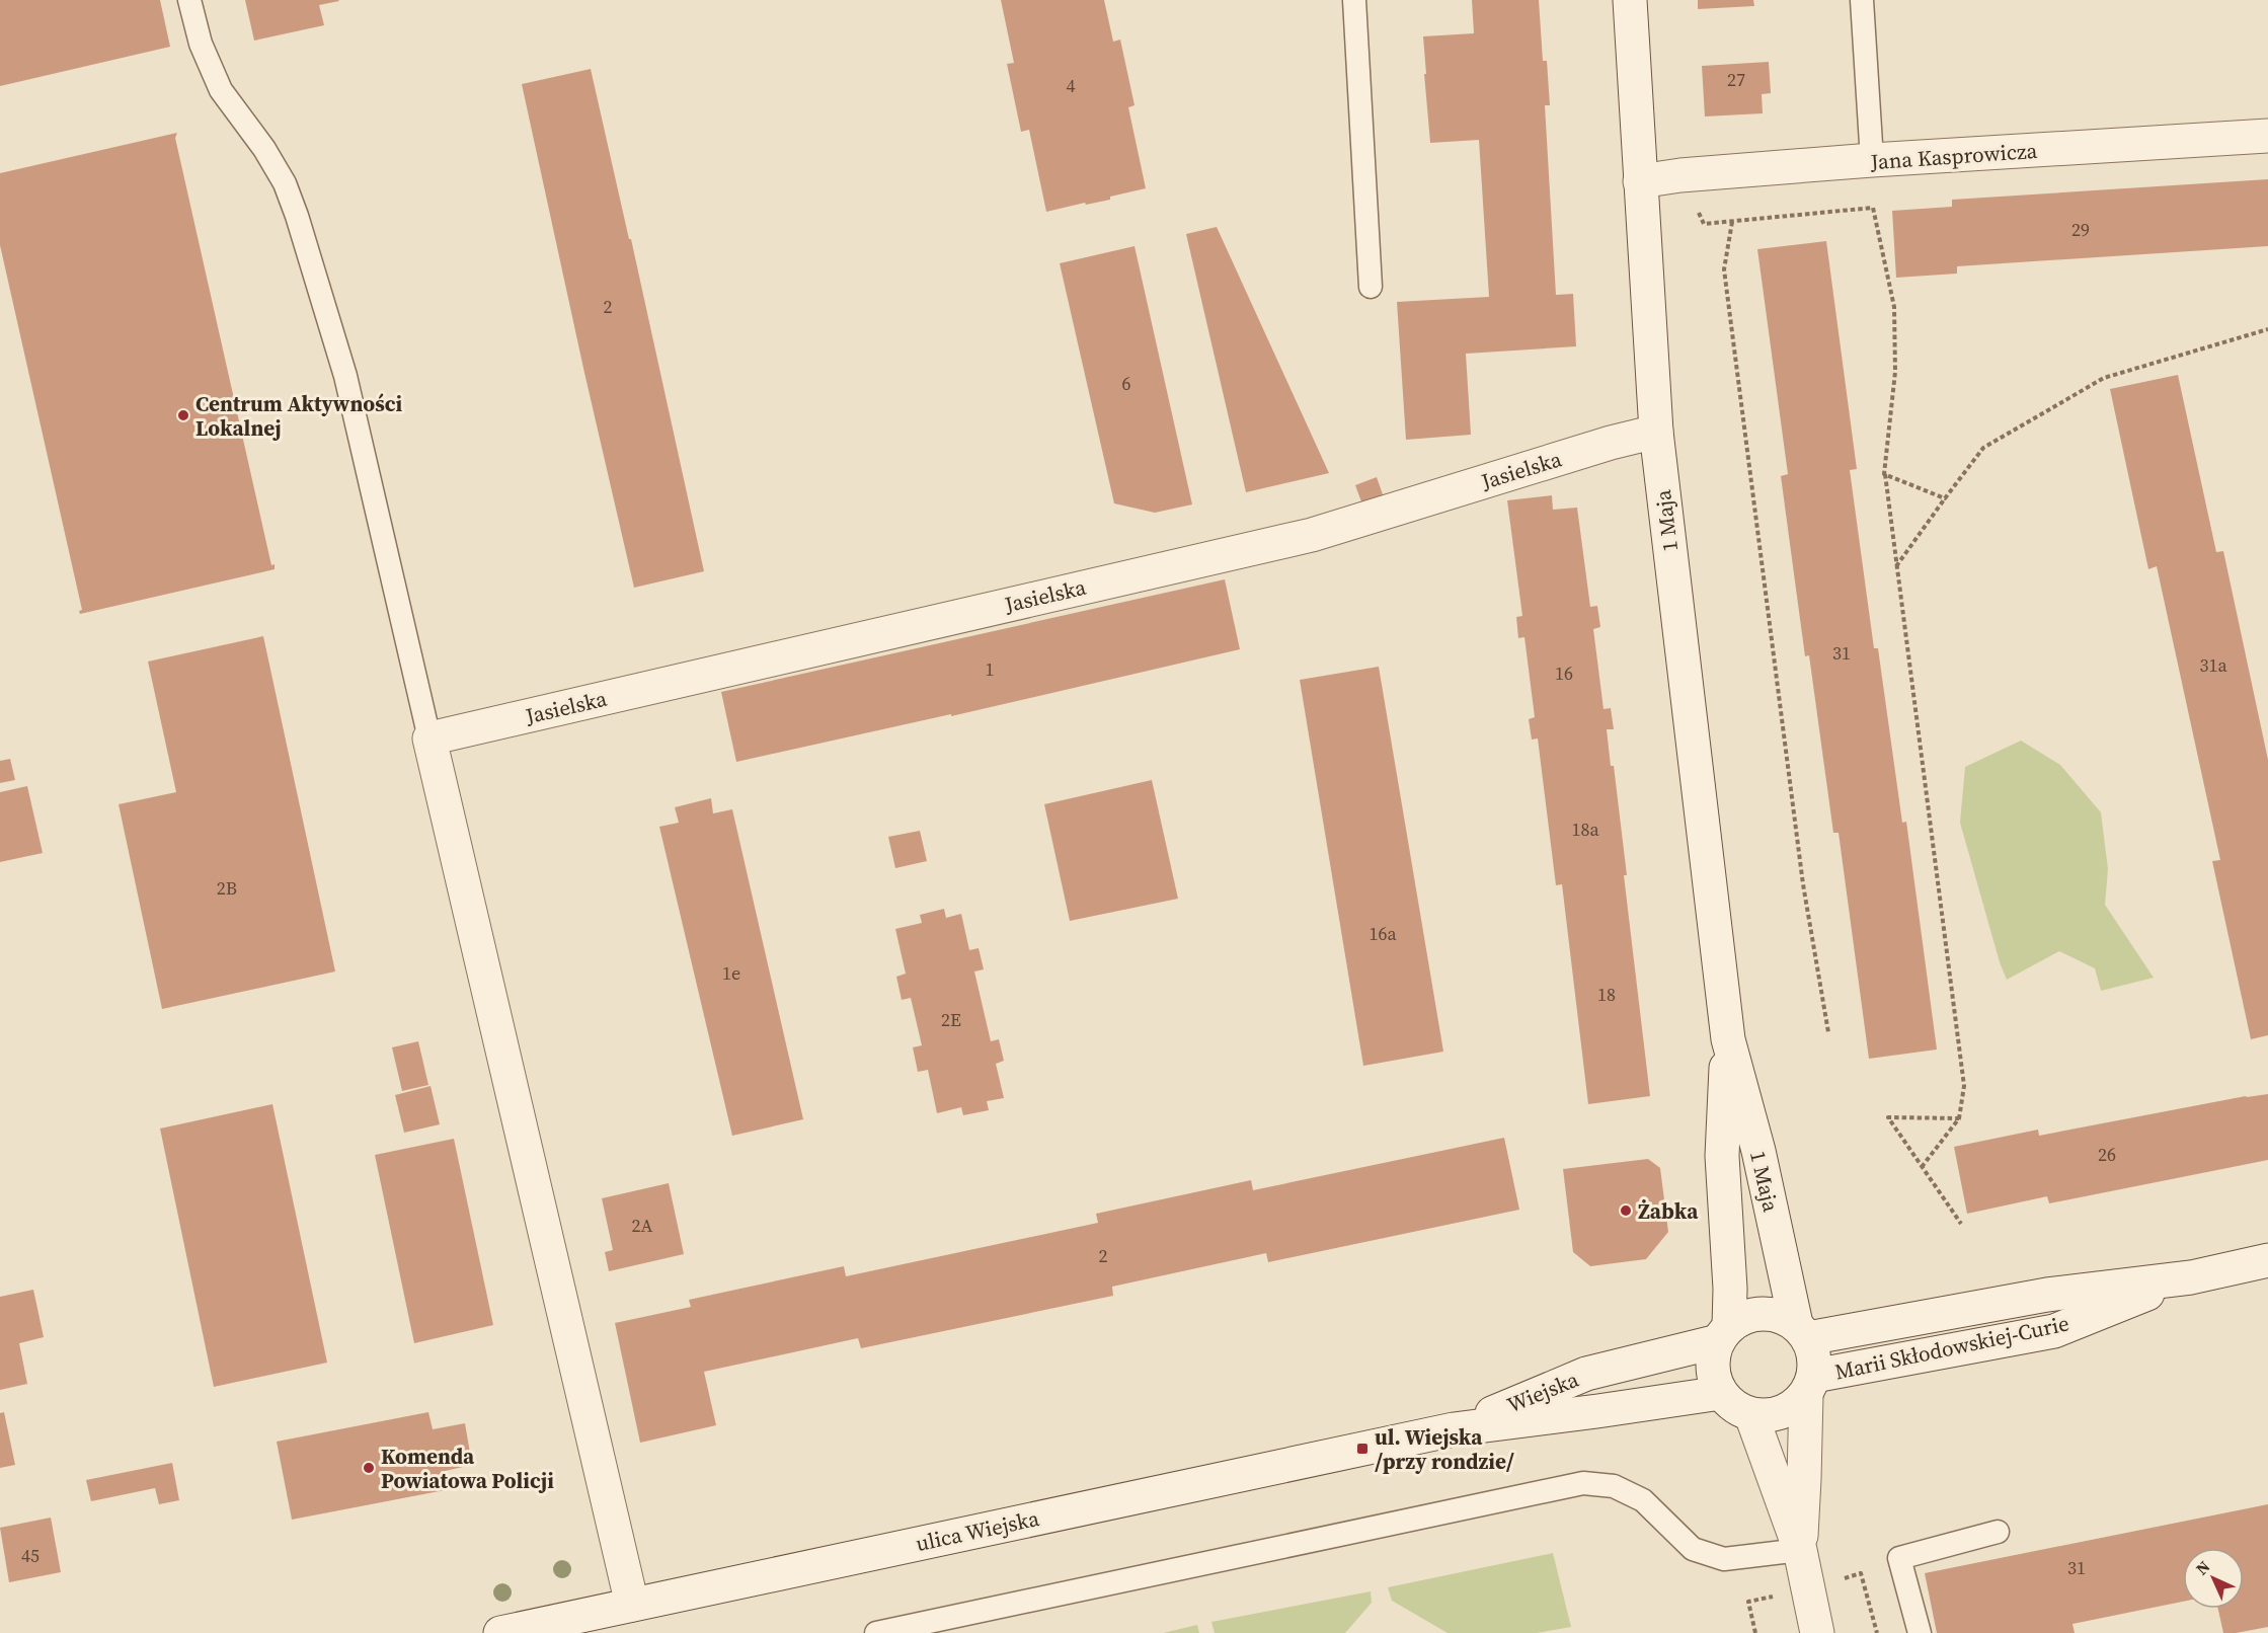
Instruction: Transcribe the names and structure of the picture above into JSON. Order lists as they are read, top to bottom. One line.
{"streets":{"street":["Jana Kasprowicza","Jasielska","1 Maja","Marii Skłodowskiej-Curie","Wiejska","ulica Wiejska"]},"crossings":[["Jana Kasprowicza","1 Maja"],["Jasielska","1 Maja"],["1 Maja","Marii Skłodowskiej-Curie"],["1 Maja","Wiejska"],["Marii Skłodowskiej-Curie","Wiejska"],["Wiejska","ulica Wiejska"]],"places":{"other":["Centrum Aktywności Lokalnej","Żabka","Komenda Powiatowa Policji"],"transit":["ul. Wiejska /przy rondzie/"]},"house_numbers":["27","4","29","2","6","31","31a","1","16","18a","2B","16a","1e","18","2E","26","2A","2","45","31"],"north":"top left"}
